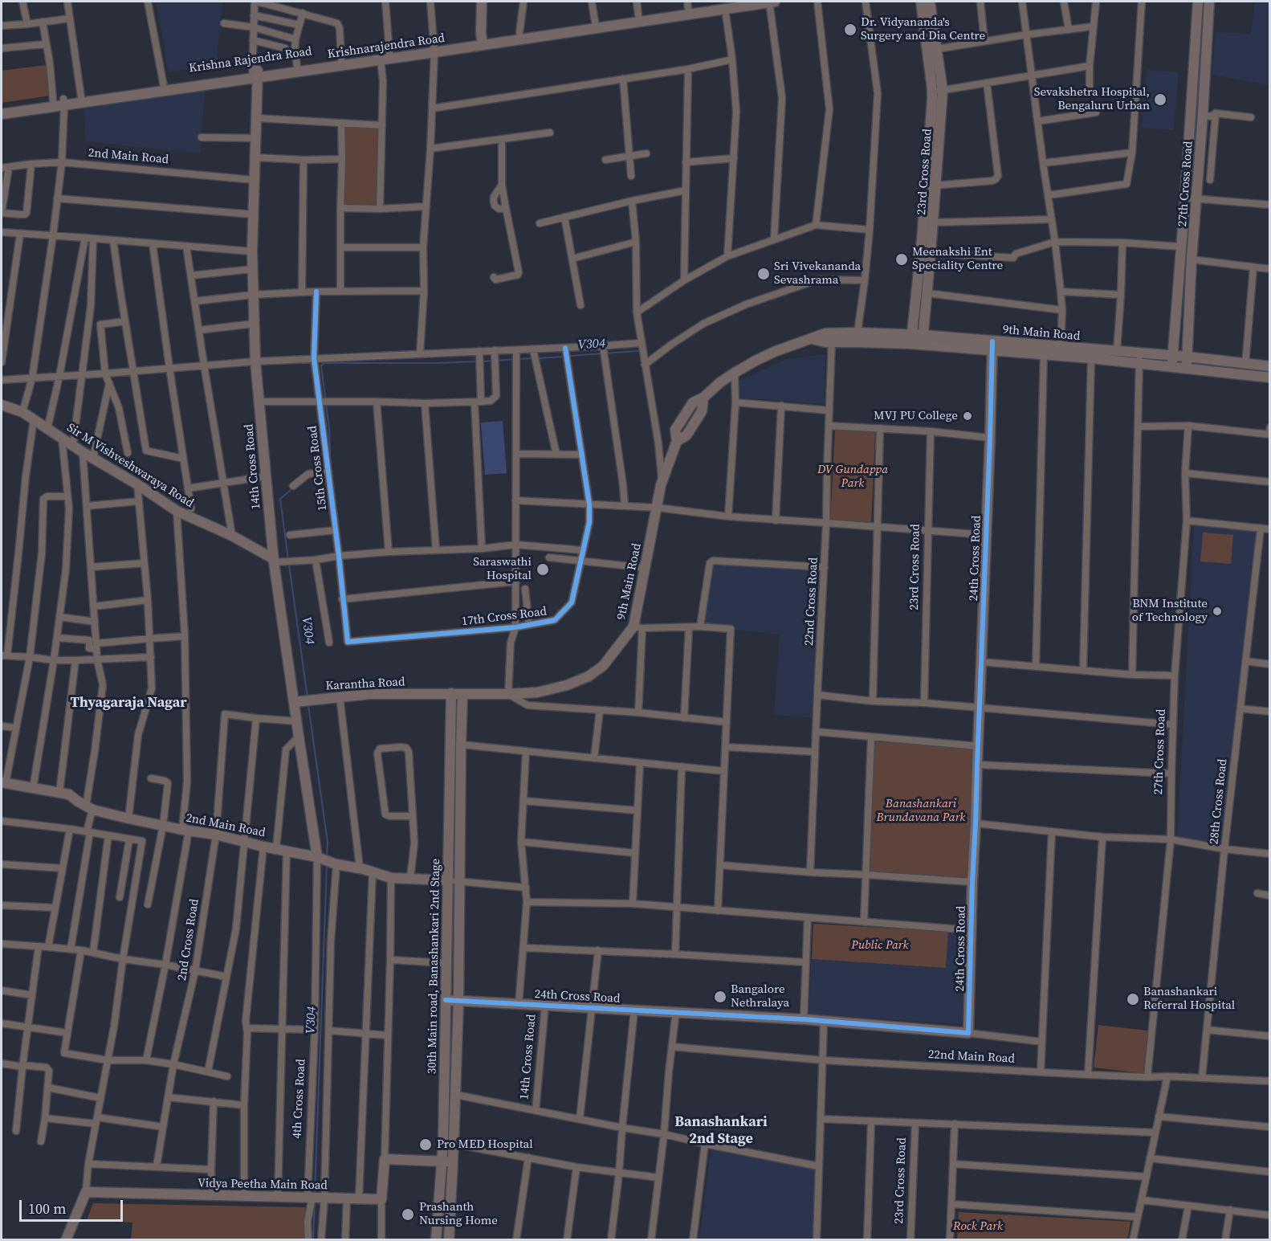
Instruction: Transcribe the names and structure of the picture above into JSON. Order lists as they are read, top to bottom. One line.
{"streets":{"main road":["Krishnarajendra Road","Krishna Rajendra Road","2nd Main Road","23rd Cross Road","27th Cross Road","9th Main Road","Sir M Vishveshwaraya Road","14th Cross Road","24th Cross Road","Karantha Road","30th Main road, Banashankari 2nd Stage","Vidya Peetha Main Road"],"street":["15th Cross Road","22nd Cross Road","17th Cross Road","28th Cross Road","2nd Cross Road","22nd Main Road","4th Cross Road"]},"crossings":[["Krishnarajendra Road","Krishna Rajendra Road"],["Krishnarajendra Road","14th Cross Road"],["Krishna Rajendra Road","14th Cross Road"],["2nd Main Road","14th Cross Road"],["2nd Main Road","2nd Cross Road"],["2nd Main Road","30th Main road, Banashankari 2nd Stage"],["2nd Main Road","4th Cross Road"],["23rd Cross Road","9th Main Road"],["27th Cross Road","9th Main Road"],["27th Cross Road","22nd Main Road"],["9th Main Road","24th Cross Road"],["9th Main Road","22nd Cross Road"],["9th Main Road","Karantha Road"],["9th Main Road","30th Main road, Banashankari 2nd Stage"],["Sir M Vishveshwaraya Road","14th Cross Road"],["14th Cross Road","24th Cross Road"],["14th Cross Road","Karantha Road"],["14th Cross Road","4th Cross Road"],["15th Cross Road","17th Cross Road"],["24th Cross Road","30th Main road, Banashankari 2nd Stage"],["28th Cross Road","22nd Main Road"],["4th Cross Road","Vidya Peetha Main Road"]],"districts":["Thyagaraja Nagar","Banashankari 2nd Stage"],"water":["V304"],"parks":["DV Gundappa Park","Banashankari Brundavana Park","Public Park","Rock Park"],"places":["Dr. Vidyananda's Surgery and Dia Centre","Sevakshetra Hospital, Bengaluru Urban","Meenakshi Ent Speciality Centre","Sri Vivekananda Sevashrama","MVJ PU College","Saraswathi Hospital","BNM Institute of Technology","Bangalore Nethralaya","Banashankari Referral Hospital","Pro MED Hospital","Prashanth Nursing Home"],"scale_bar":"100 m"}
